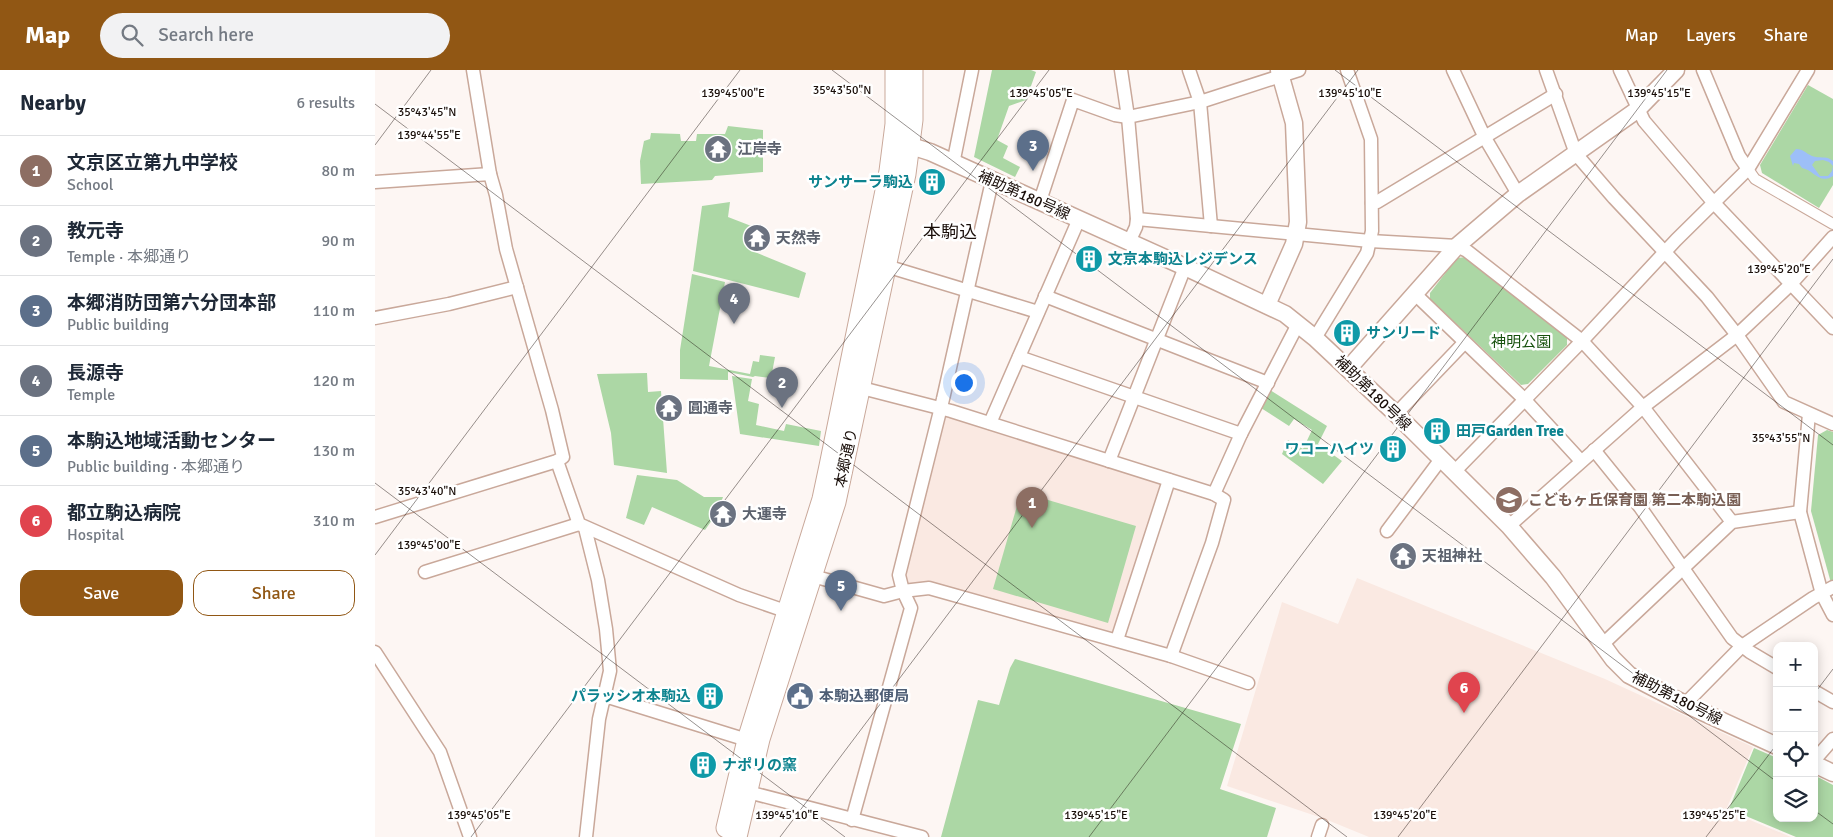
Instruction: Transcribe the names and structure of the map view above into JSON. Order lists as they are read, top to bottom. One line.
{"streets":{"main road":["本郷通り"],"street":["補助第180号線"]},"crossings":[["補助第180号線","本郷通り"]],"districts":["本駒込"],"parks":["神明公園"],"places":{"temple":["江岸寺","天然寺","圓通寺","大運寺","天祖神社"],"building":["サンサーラ駒込","文京本駒込レジデンス","サンリード","田戸Garden Tree","ワコーハイツ","パラッシオ本駒込","ナポリの窯"],"school or university":["こどもヶ丘保育園 第二本駒込園"],"public building":["本駒込郵便局"]},"page":{"header":"Map","search":"Search here","nav":["Map","Layers","Share"],"heading":["Nearby","6 results"],"pins":["3","4","2","1","5","6"],"list":[{"mark":"1","name":"文京区立第九中学校","note":"School","value":"80 m"},{"mark":"2","name":"教元寺","note":"Temple · 本郷通り","value":"90 m"},{"mark":"3","name":"本郷消防団第六分団本部","note":"Public building","value":"110 m"},{"mark":"4","name":"長源寺","note":"Temple","value":"120 m"},{"mark":"5","name":"本駒込地域活動センター","note":"Public building · 本郷通り","value":"130 m"},{"mark":"6","name":"都立駒込病院","note":"Hospital","value":"310 m"}],"buttons":["Save","Share"],"map_buttons":["+","−"]},"coordinates":["35°43'50\"N","139°45'00\"E","139°45'05\"E","139°45'10\"E","139°45'15\"E","35°43'45\"N","139°44'55\"E","139°45'20\"E","35°43'55\"N","35°43'40\"N","139°45'25\"E"]}
